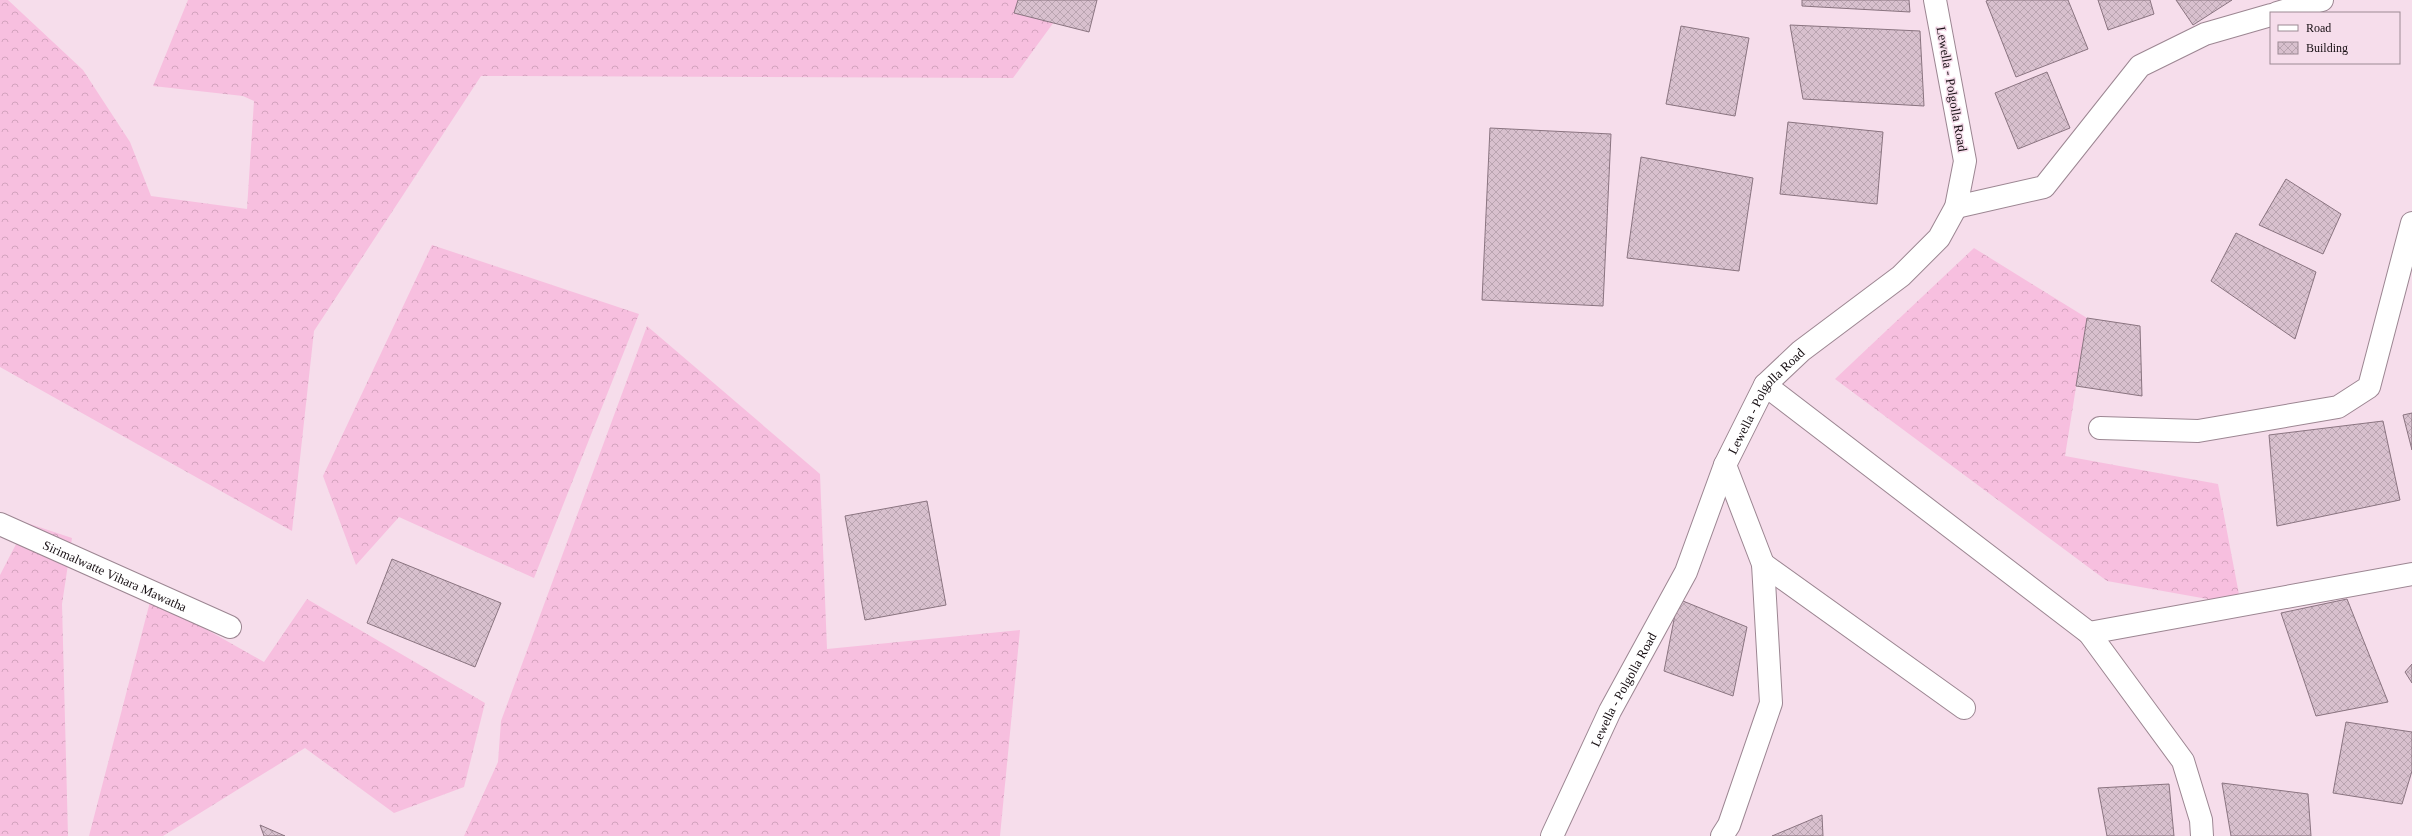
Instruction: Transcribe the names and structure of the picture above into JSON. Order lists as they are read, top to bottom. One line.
{"streets":{"street":["Lewella - Polgolla Road","Sirimalwatte Vihara Mawatha"]},"legend":["Road","Building"]}
